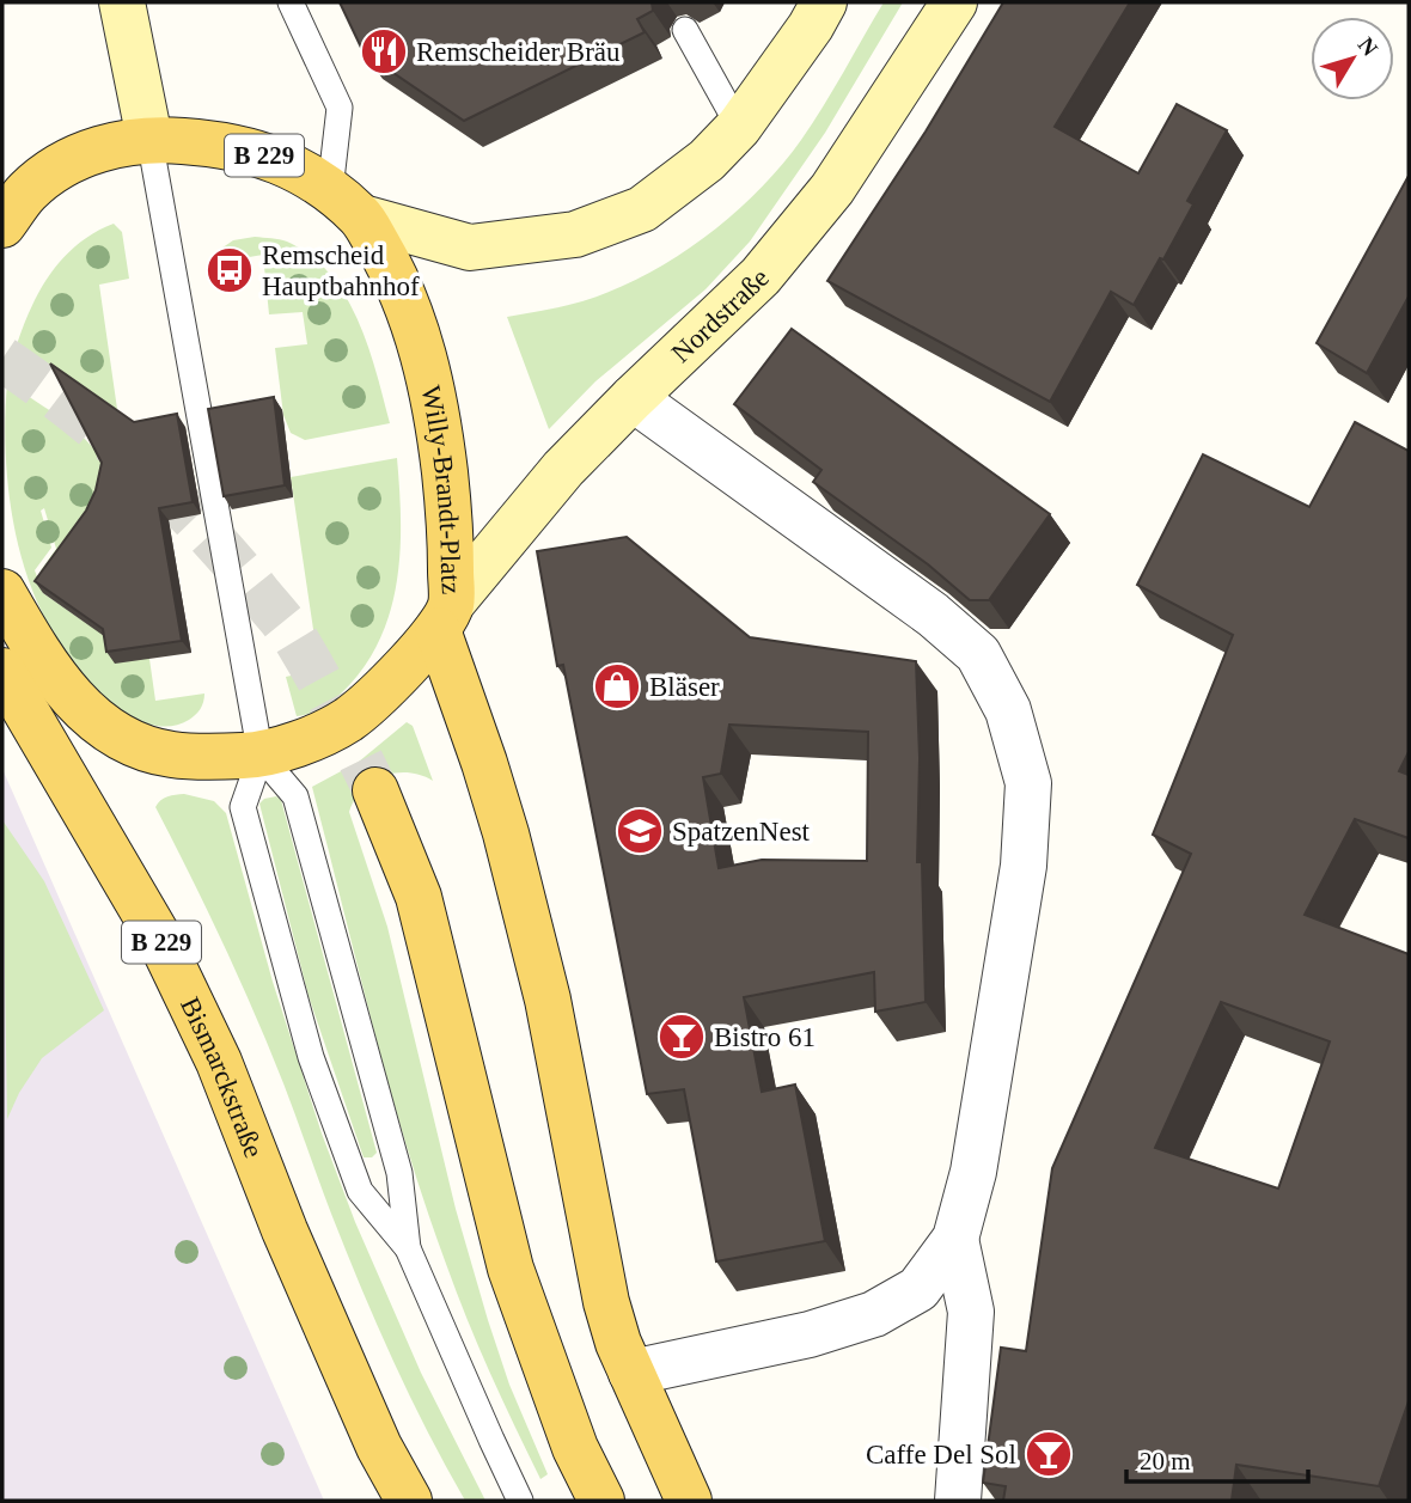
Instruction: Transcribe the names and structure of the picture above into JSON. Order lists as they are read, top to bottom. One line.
{"streets":{"main road":["B 229","Nordstraße","Willy-Brandt-Platz","Bismarckstraße"]},"crossings":[["B 229","Nordstraße"],["B 229","Willy-Brandt-Platz"],["Nordstraße","Willy-Brandt-Platz"]],"places":{"restaurant":["Remscheider Bräu"],"bus stop":["Remscheid Hauptbahnhof"],"shop":["Bläser"],"school or university":["SpatzenNest"],"bar":["Bistro 61","Caffe Del Sol"]},"scale_bar":"20 m","north":"top right"}
